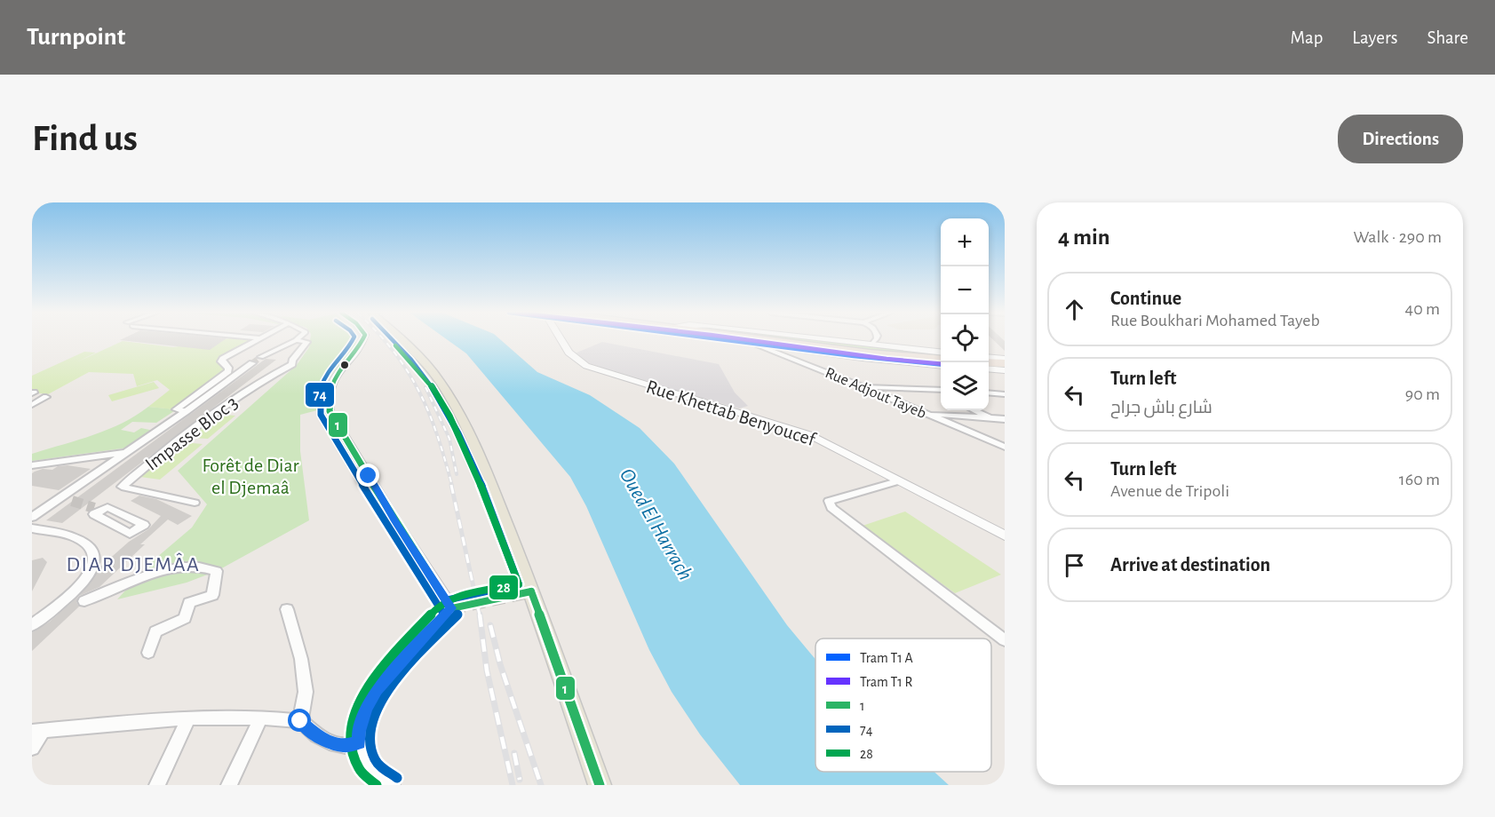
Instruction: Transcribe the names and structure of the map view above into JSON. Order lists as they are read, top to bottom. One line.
{"streets":{"main road":["Rue Khettab Benyoucef"],"street":["Rue Adjout Tayeb","Impasse Bloc 3"]},"districts":["DIAR DJEMÂA"],"water":["Oued El Harrach"],"parks":["Forêt de Diar el Djemaâ"],"lines":["transit line 1","transit line 74","transit line 28"],"legend":["Tram T1 A","Tram T1 R","1","74","28"],"page":{"header":"Turnpoint","nav":["Map","Layers","Share"],"buttons":"Directions","title":"Find us","heading":["4 min","Walk · 290 m"],"map_buttons":["+","−"],"list":[["Continue","Rue Boukhari Mohamed Tayeb","40 m"],["Turn left","شارع باش جراح","90 m"],["Turn left","Avenue de Tripoli","160 m"],"Arrive at destination"]}}
